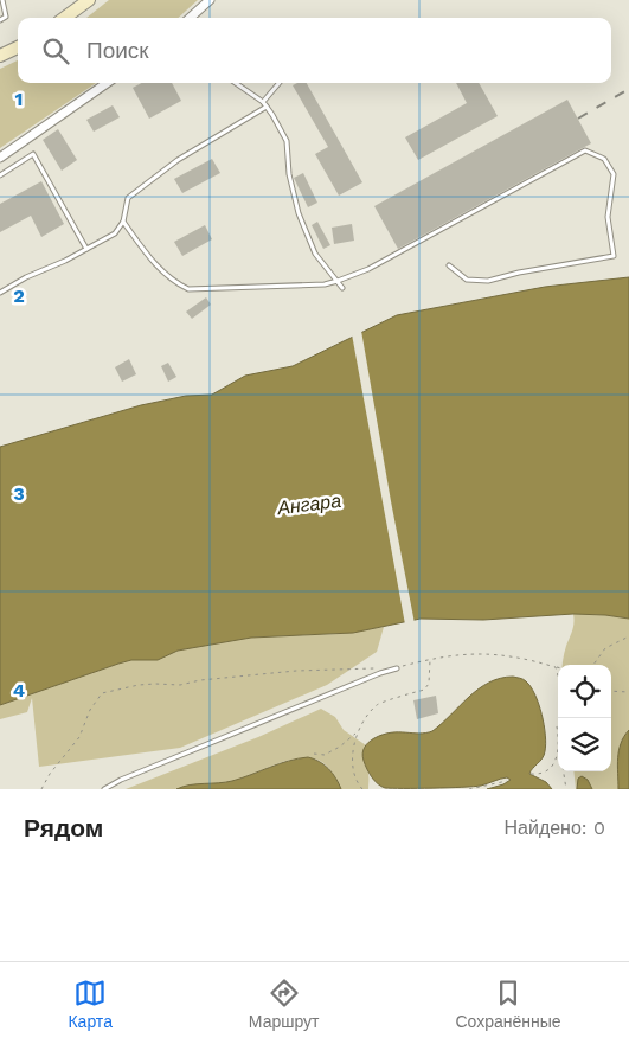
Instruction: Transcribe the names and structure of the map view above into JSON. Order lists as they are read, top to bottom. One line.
{"water":["Ангара"],"page":{"search":"Поиск","heading":["Рядом","Найдено: 0"],"nav":["Карта","Маршрут","Сохранённые"]},"grid":{"rows":["1","2","3","4"]}}
